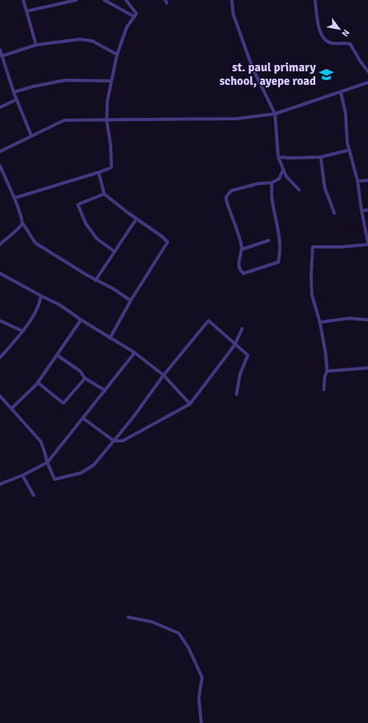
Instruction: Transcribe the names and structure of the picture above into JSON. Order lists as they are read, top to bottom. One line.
{"places":{"school or university":["st. paul primary school, ayepe road"]},"north":"bottom right"}
